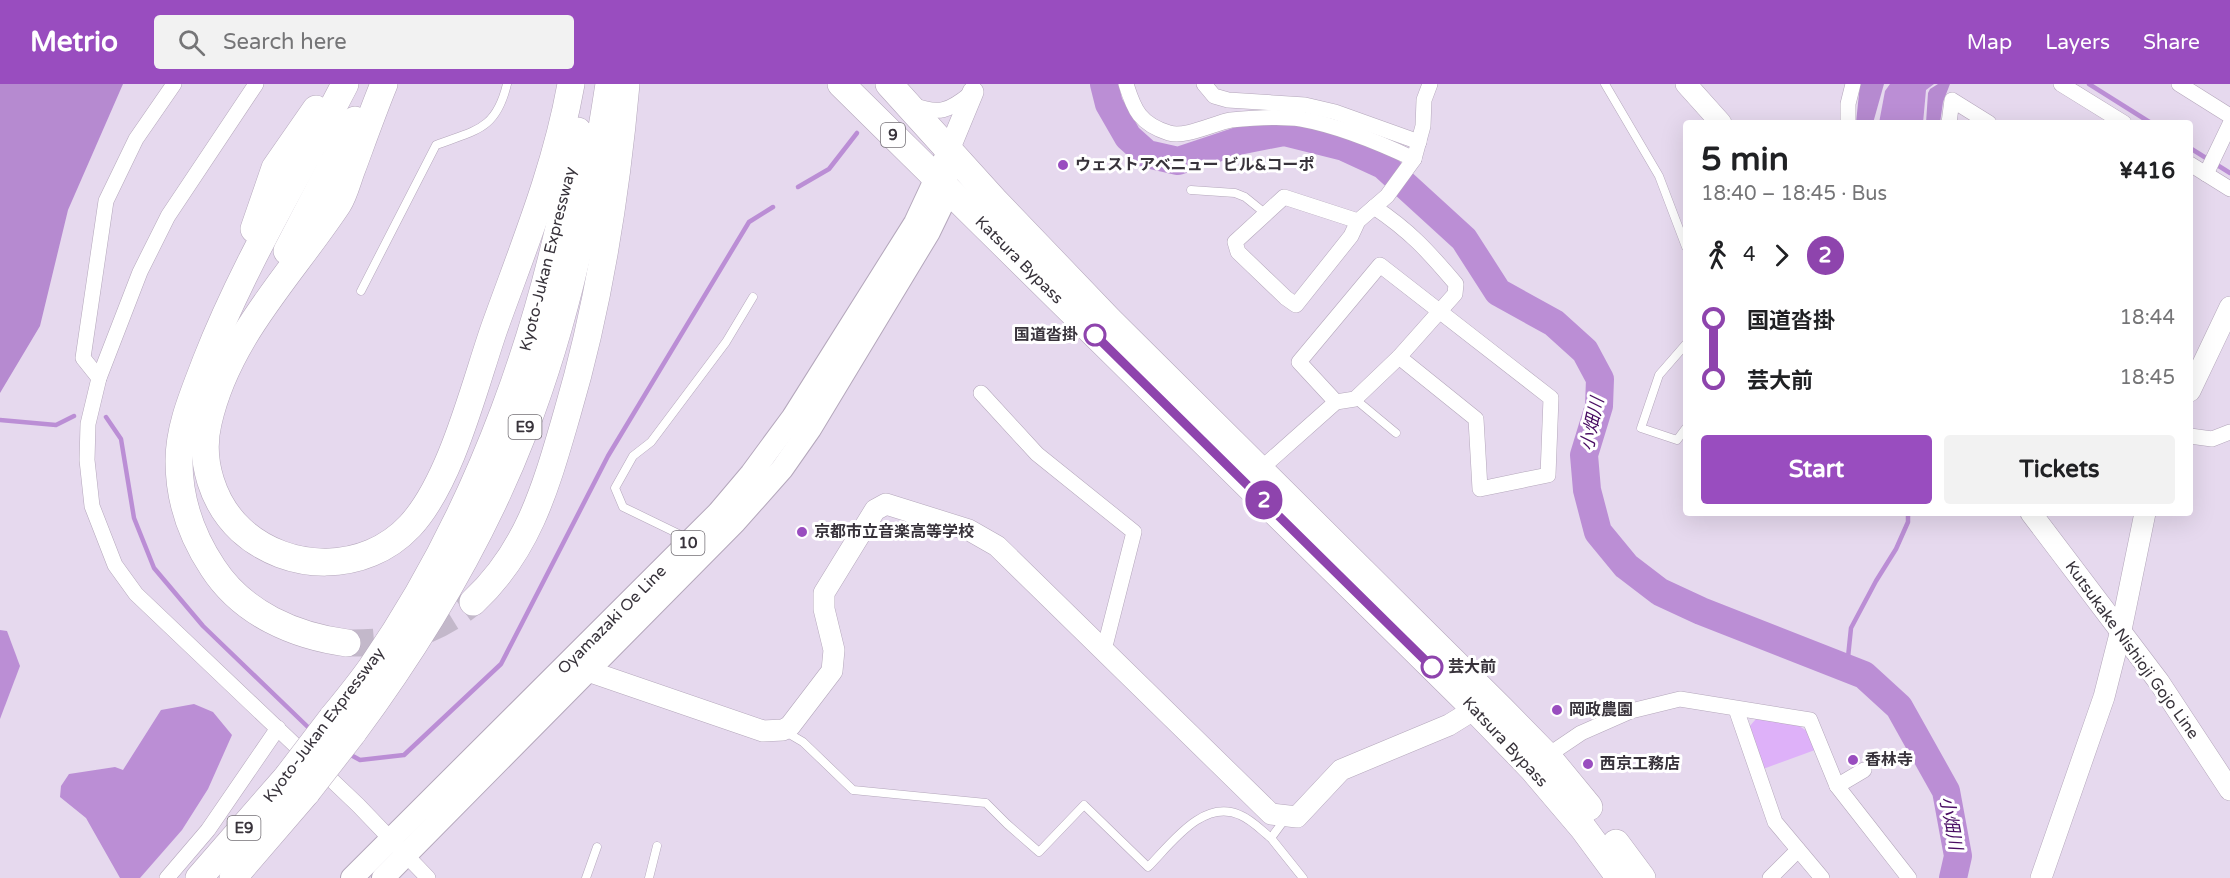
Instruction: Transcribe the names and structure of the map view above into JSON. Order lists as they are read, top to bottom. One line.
{"streets":{"highway":["9","Kyoto-Jukan Expressway","Katsura Bypass","E9"],"main road":["10","Oyamazaki Oe Line"],"street":["Kutsukake Nishioji Gojo Line"]},"crossings":[["Katsura Bypass","Oyamazaki Oe Line"]],"water":["小畑川"],"places":["ウェストアベニュー ビル&コーポ","国道沓掛","京都市立音楽高等学校","芸大前","岡政農園","香林寺","西京工務店"],"lines":["bus line 2"],"page":{"header":"Metrio","search":"Search here","nav":["Map","Layers","Share"],"on_map":"2","heading":["5 min","18:40 – 18:45 · Bus","¥416"],"legs":["4","2"],"list":[{"name":"国道沓掛","value":"18:44"},{"name":"芸大前","value":"18:45"}],"buttons":["Start","Tickets"]}}
